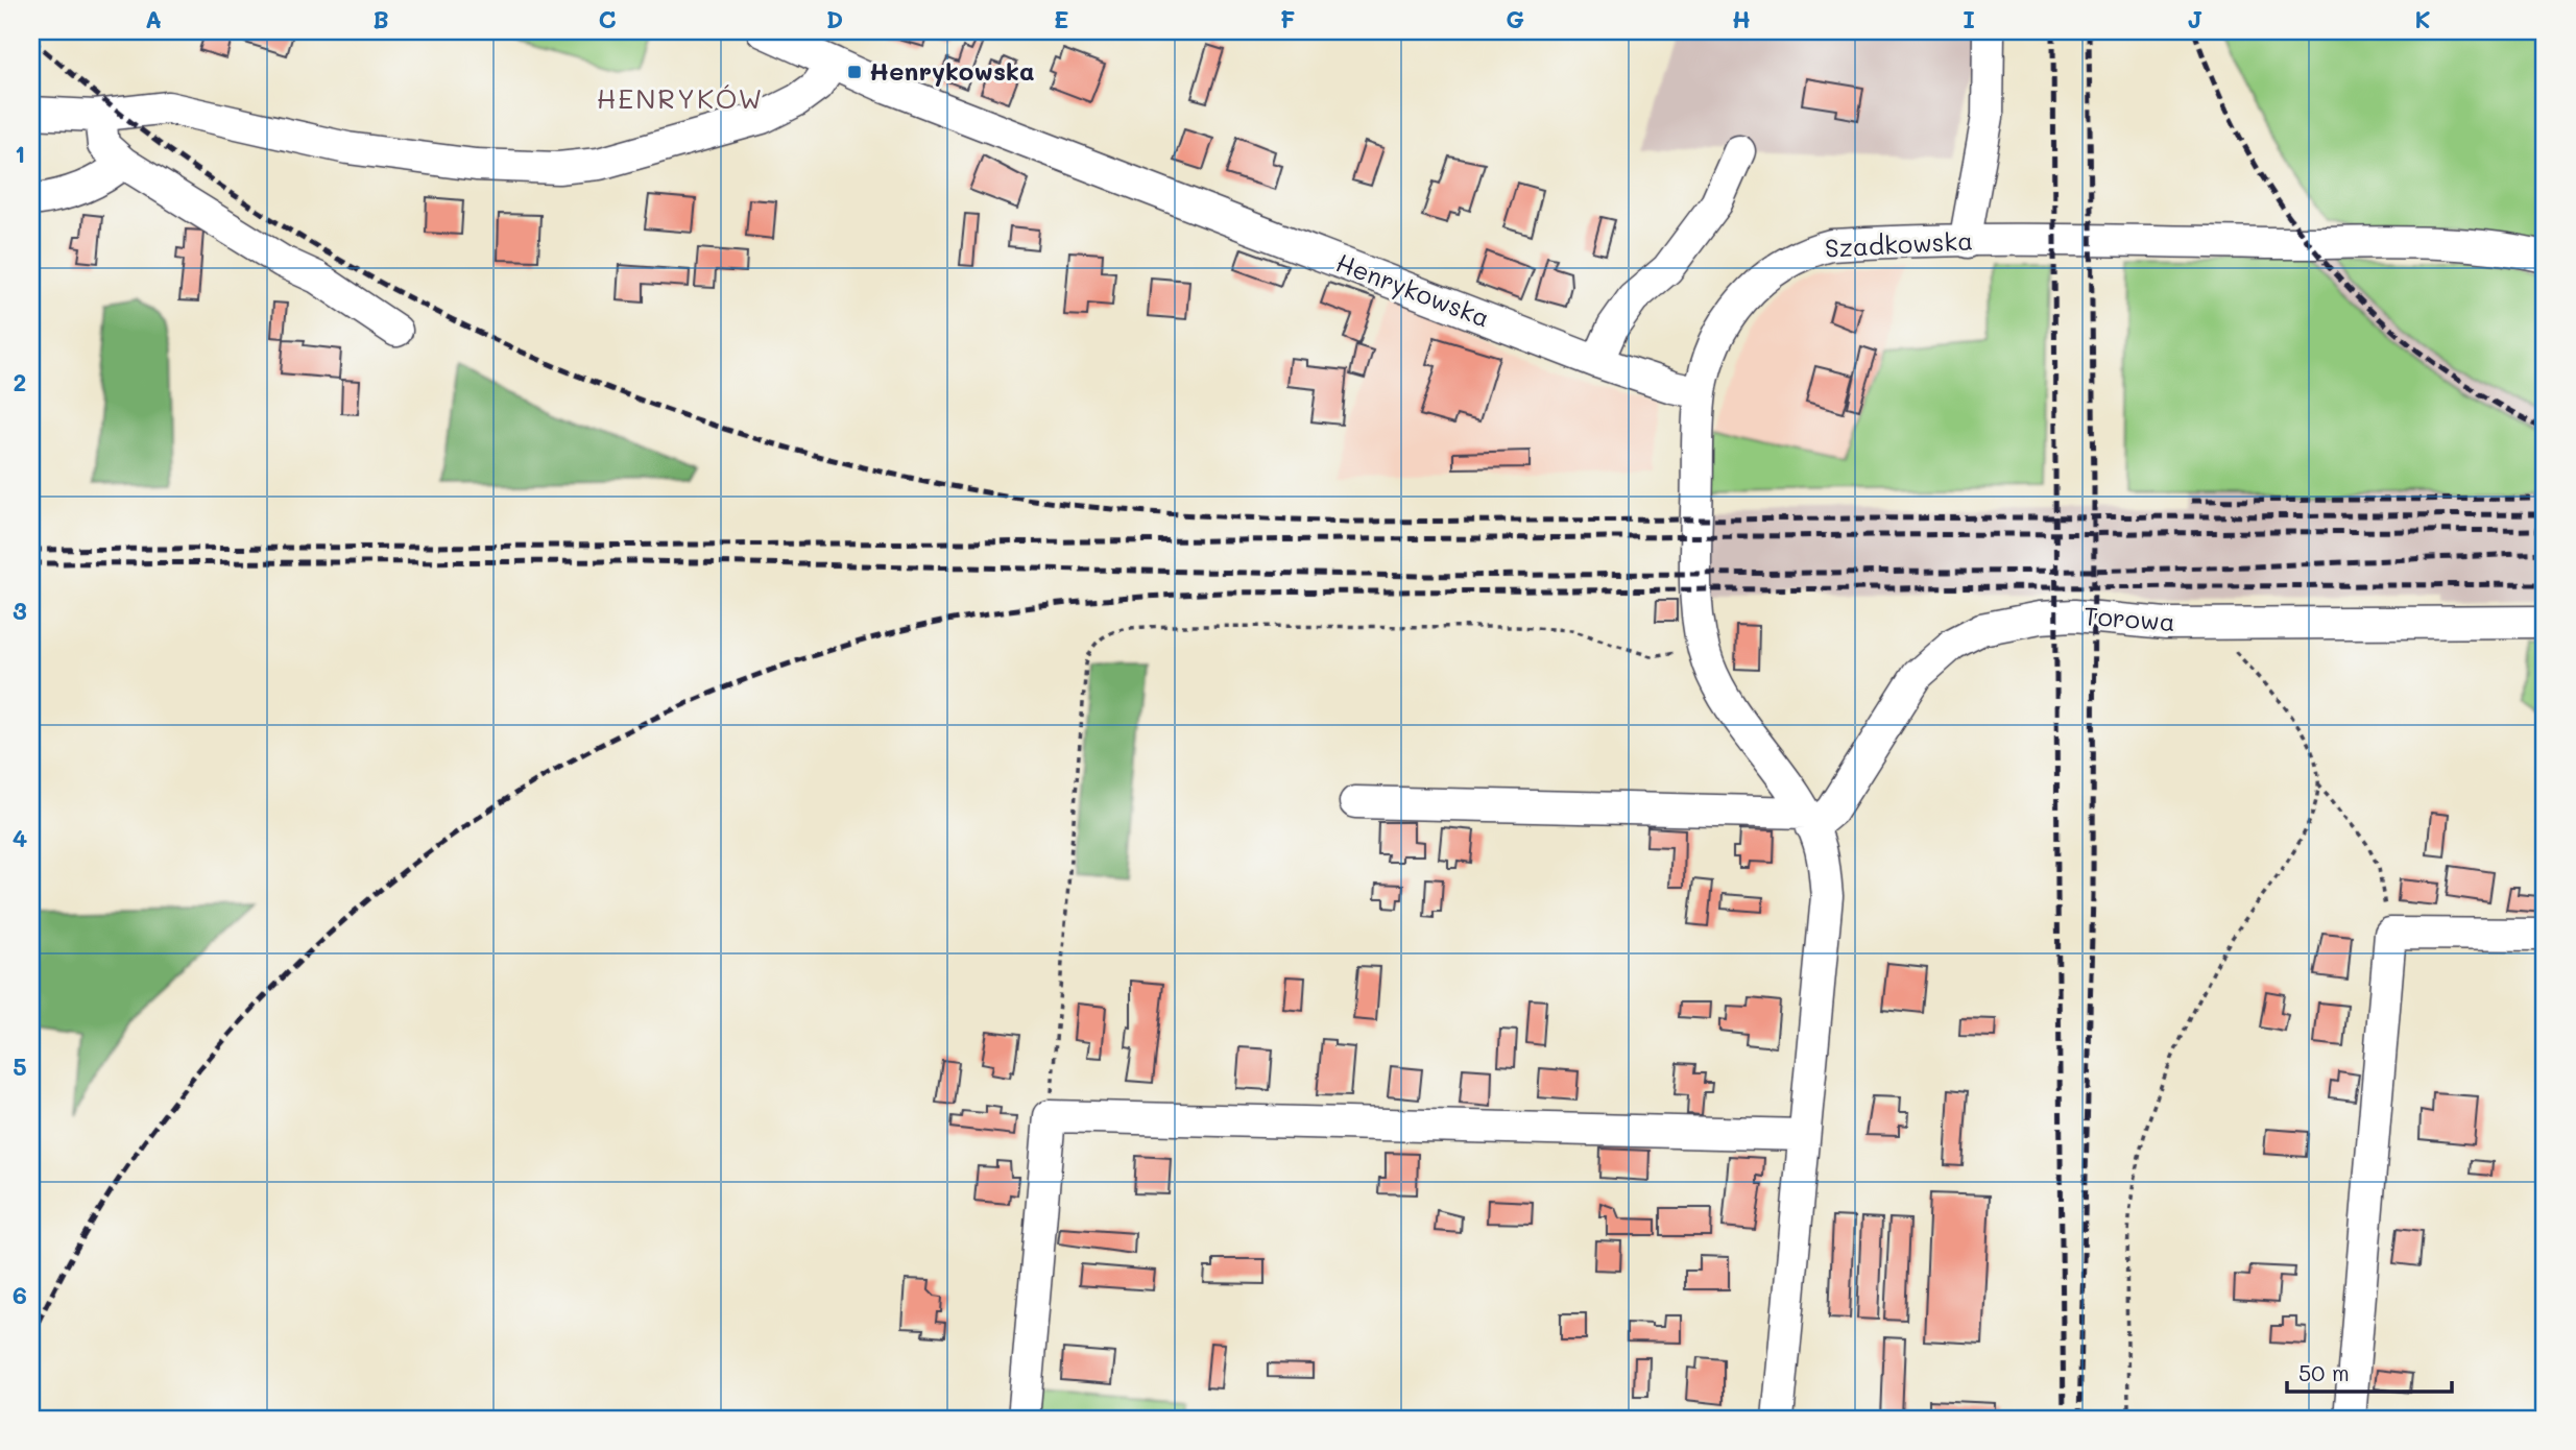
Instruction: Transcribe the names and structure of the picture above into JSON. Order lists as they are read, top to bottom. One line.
{"streets":{"street":["Szadkowska","Henrykowska","Torowa"]},"crossings":[["Szadkowska","Henrykowska"],["Szadkowska","Torowa"]],"districts":["HENRYKÓW"],"places":{"transit":["Henrykowska"]},"scale_bar":"50 m","grid":{"columns":["A","B","C","D","E","F","G","H","I","J","K"],"rows":["1","2","3","4","5","6"]}}
